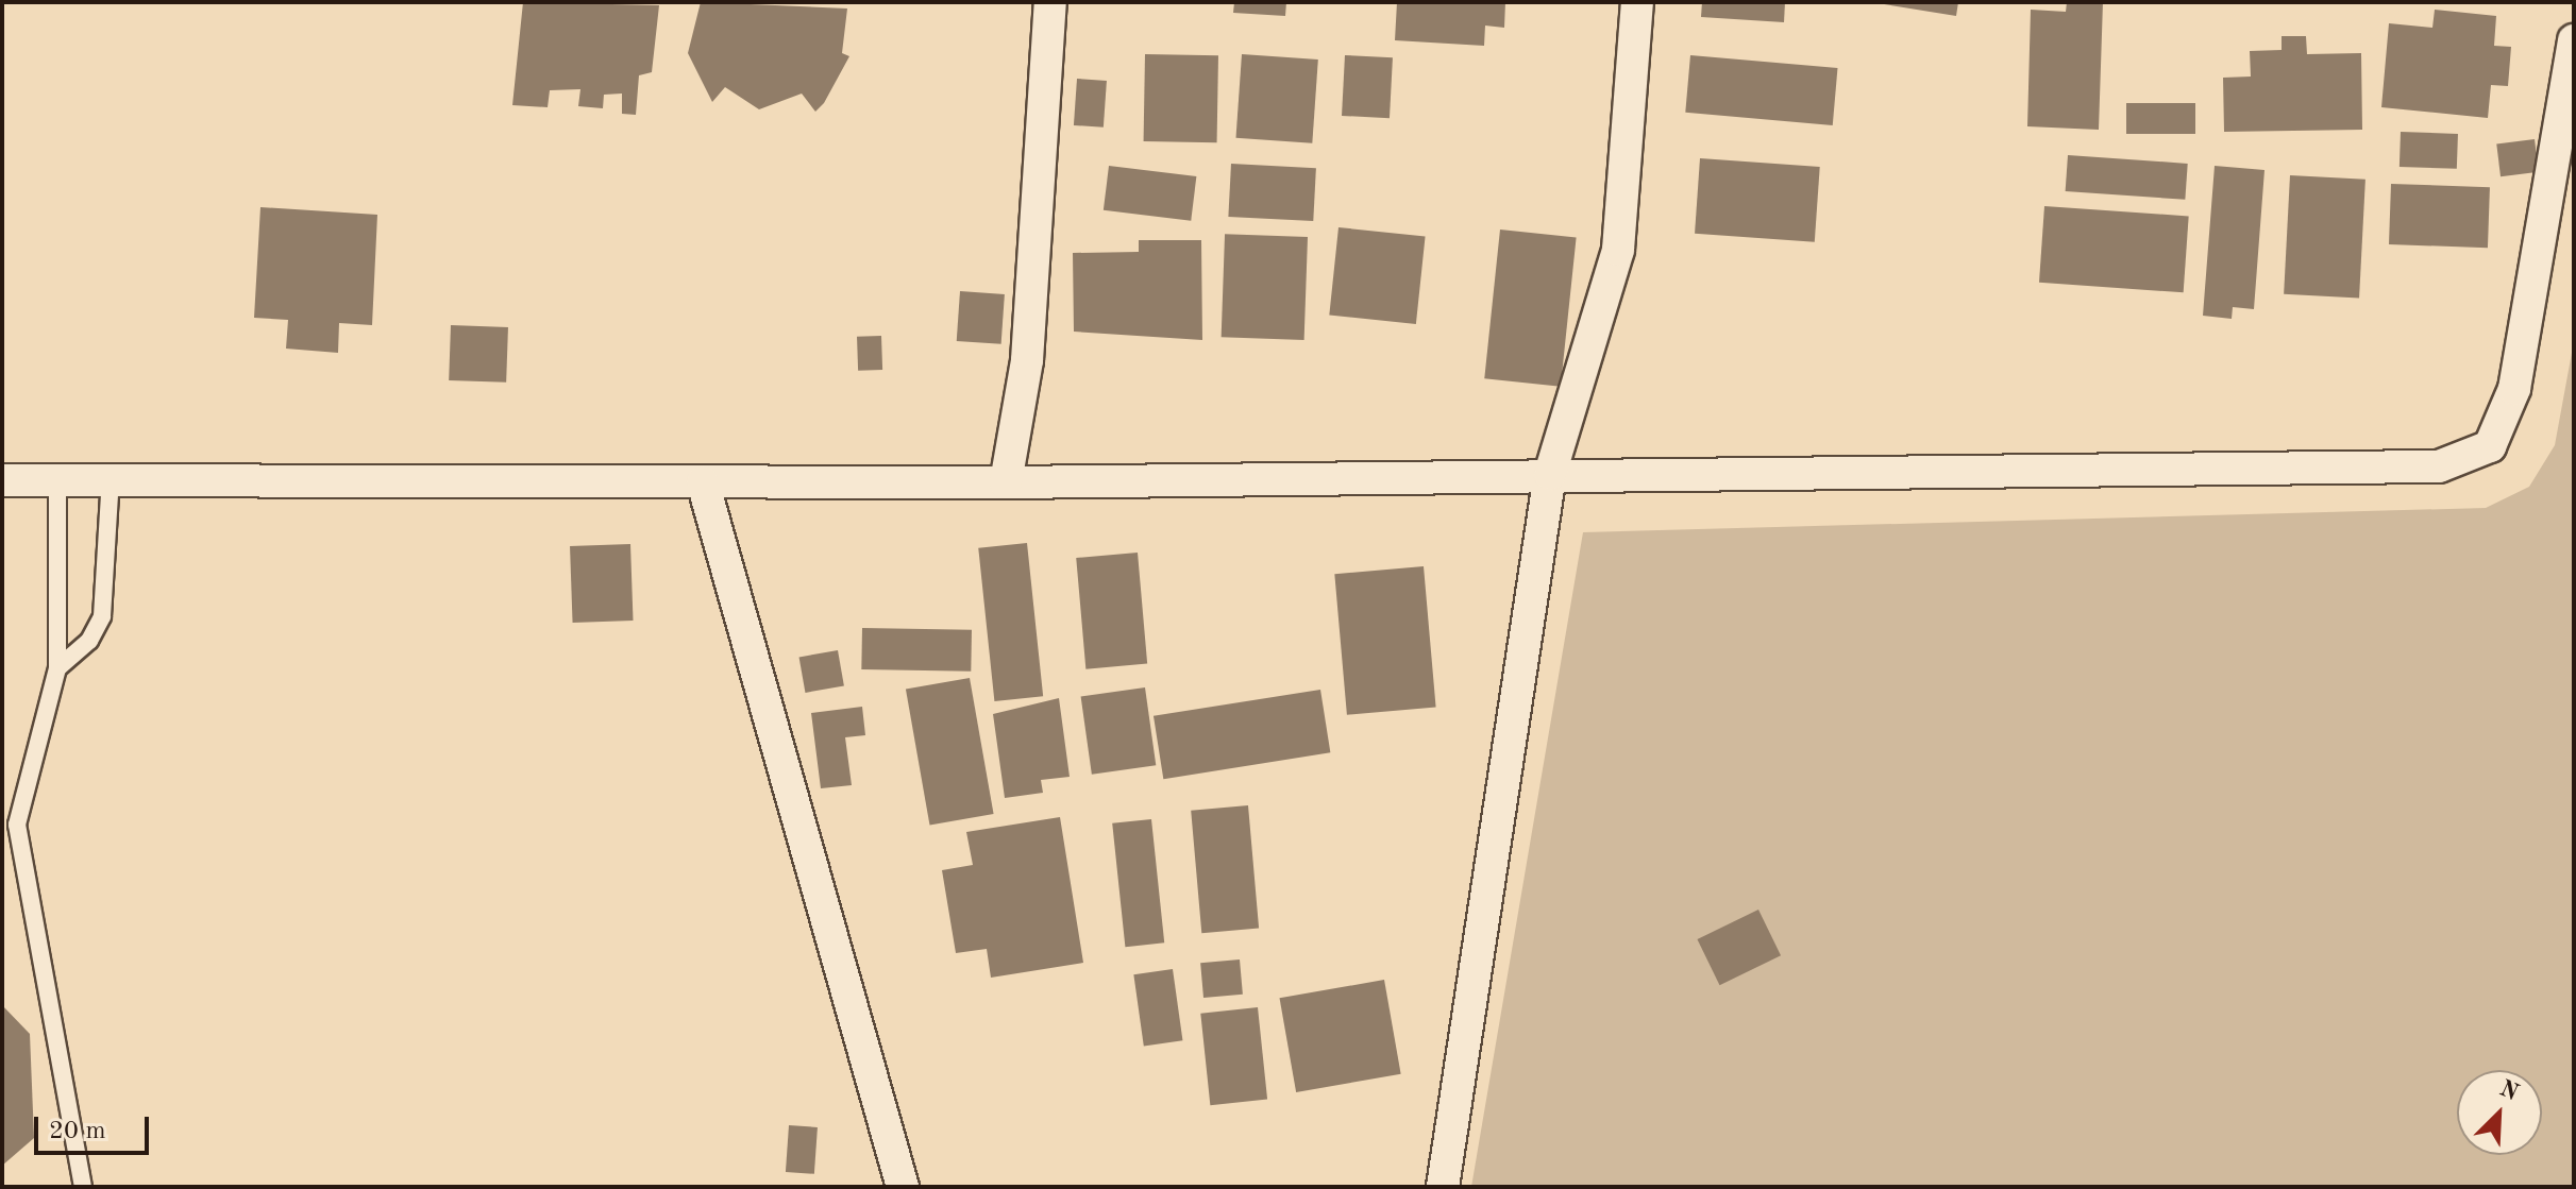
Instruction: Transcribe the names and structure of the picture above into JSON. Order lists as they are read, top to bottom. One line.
{"scale_bar":"20 m","north":"top right"}
